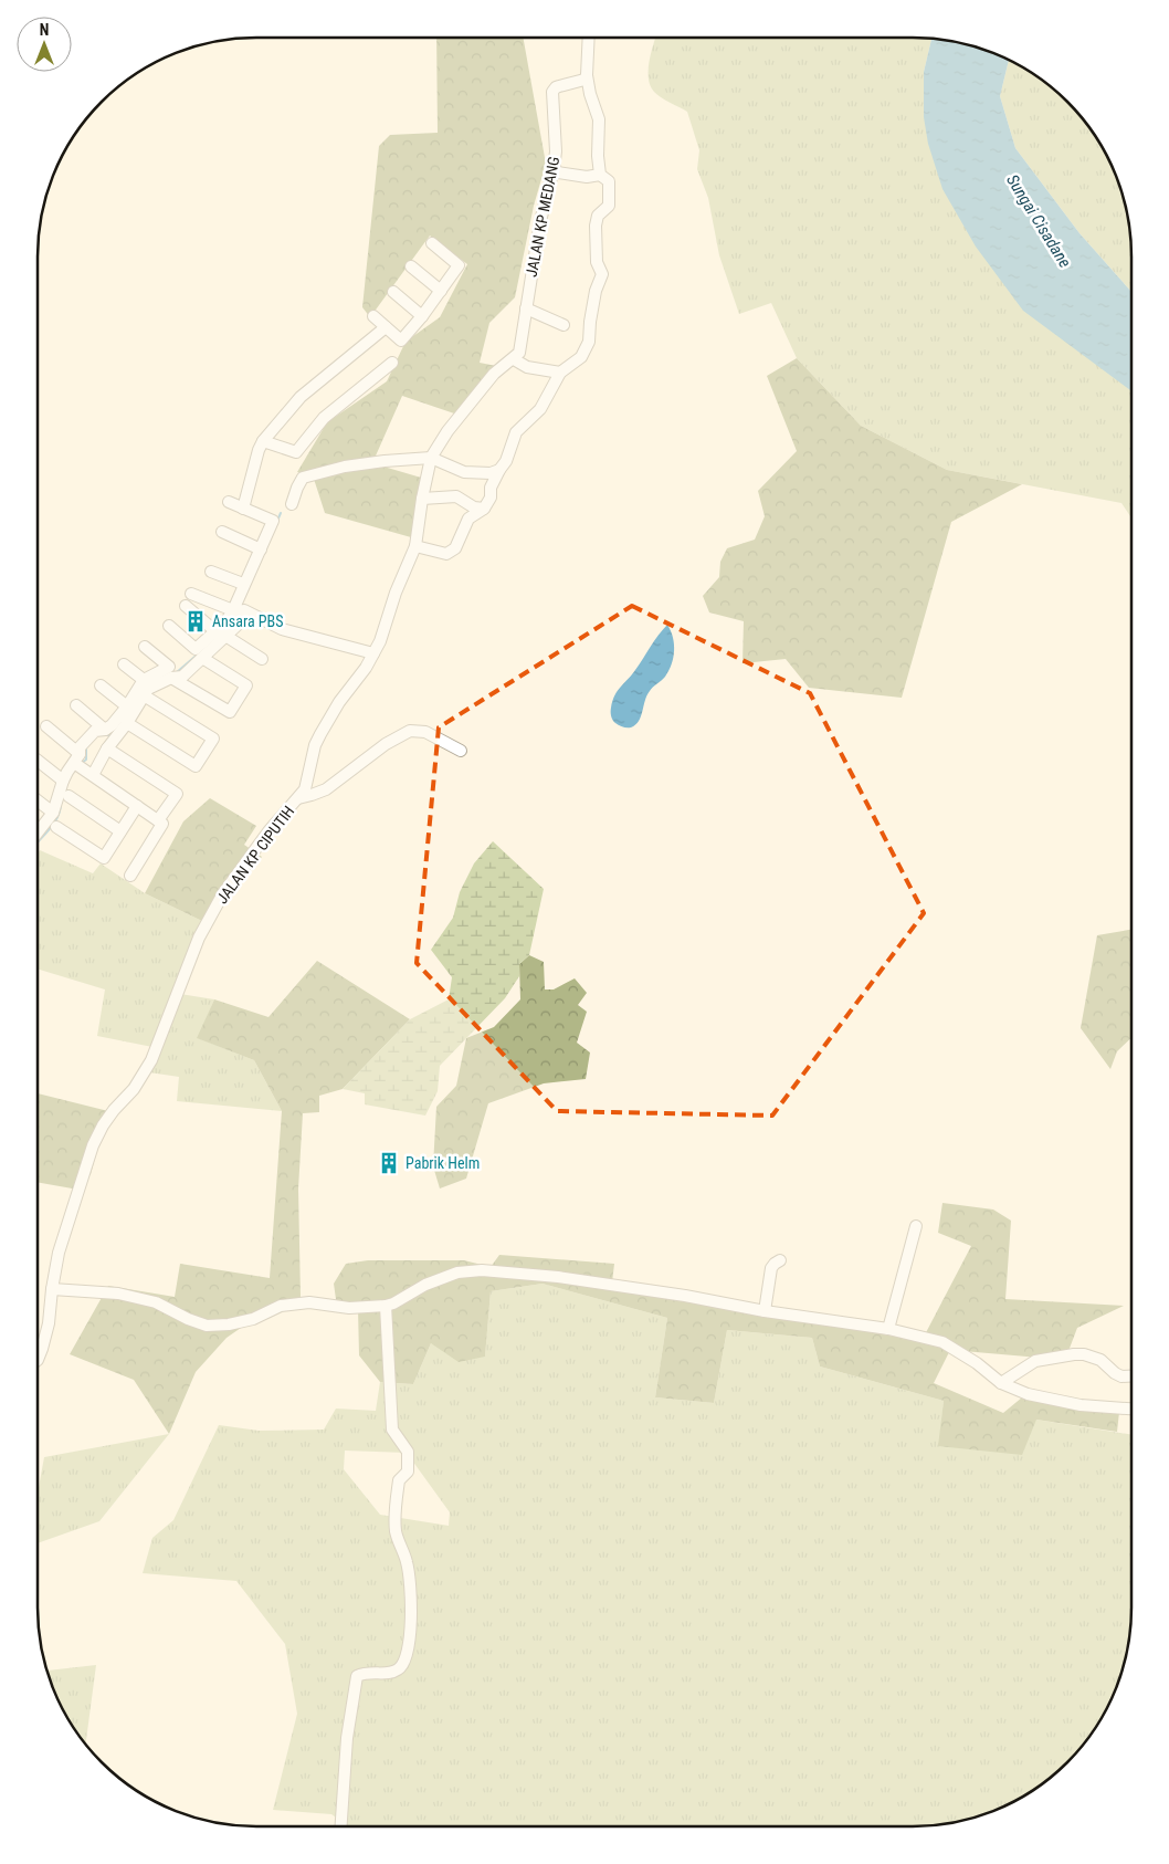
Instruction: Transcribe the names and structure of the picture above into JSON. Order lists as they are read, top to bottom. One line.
{"streets":{"street":["JALAN KP MEDANG","JALAN KP CIPUTIH"]},"crossings":[["JALAN KP MEDANG","JALAN KP CIPUTIH"]],"water":["Sungai Cisadane"],"places":{"building":["Ansara PBS","Pabrik Helm"]},"north":"top"}
